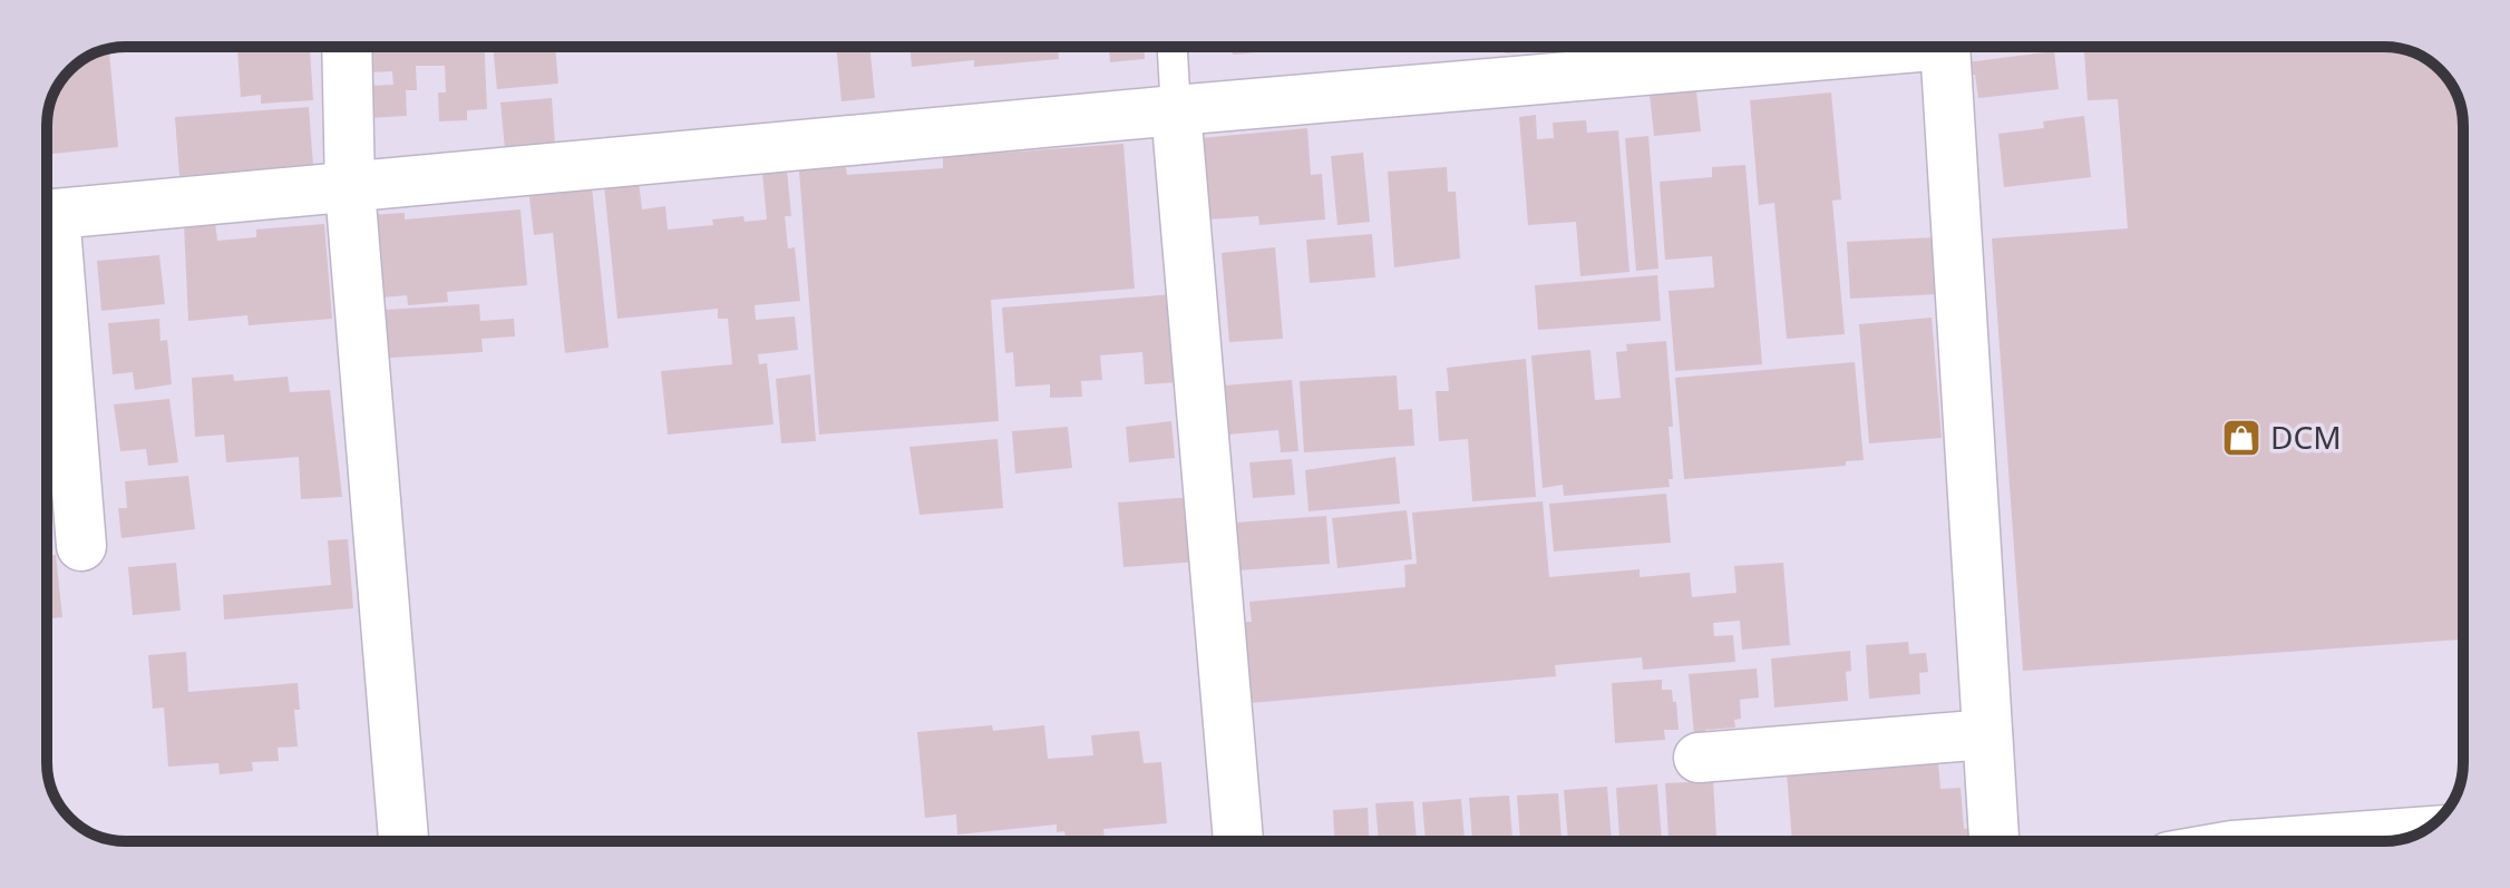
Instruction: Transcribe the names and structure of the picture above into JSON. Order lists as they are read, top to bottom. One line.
{"places":{"shop":["DCM"]}}
